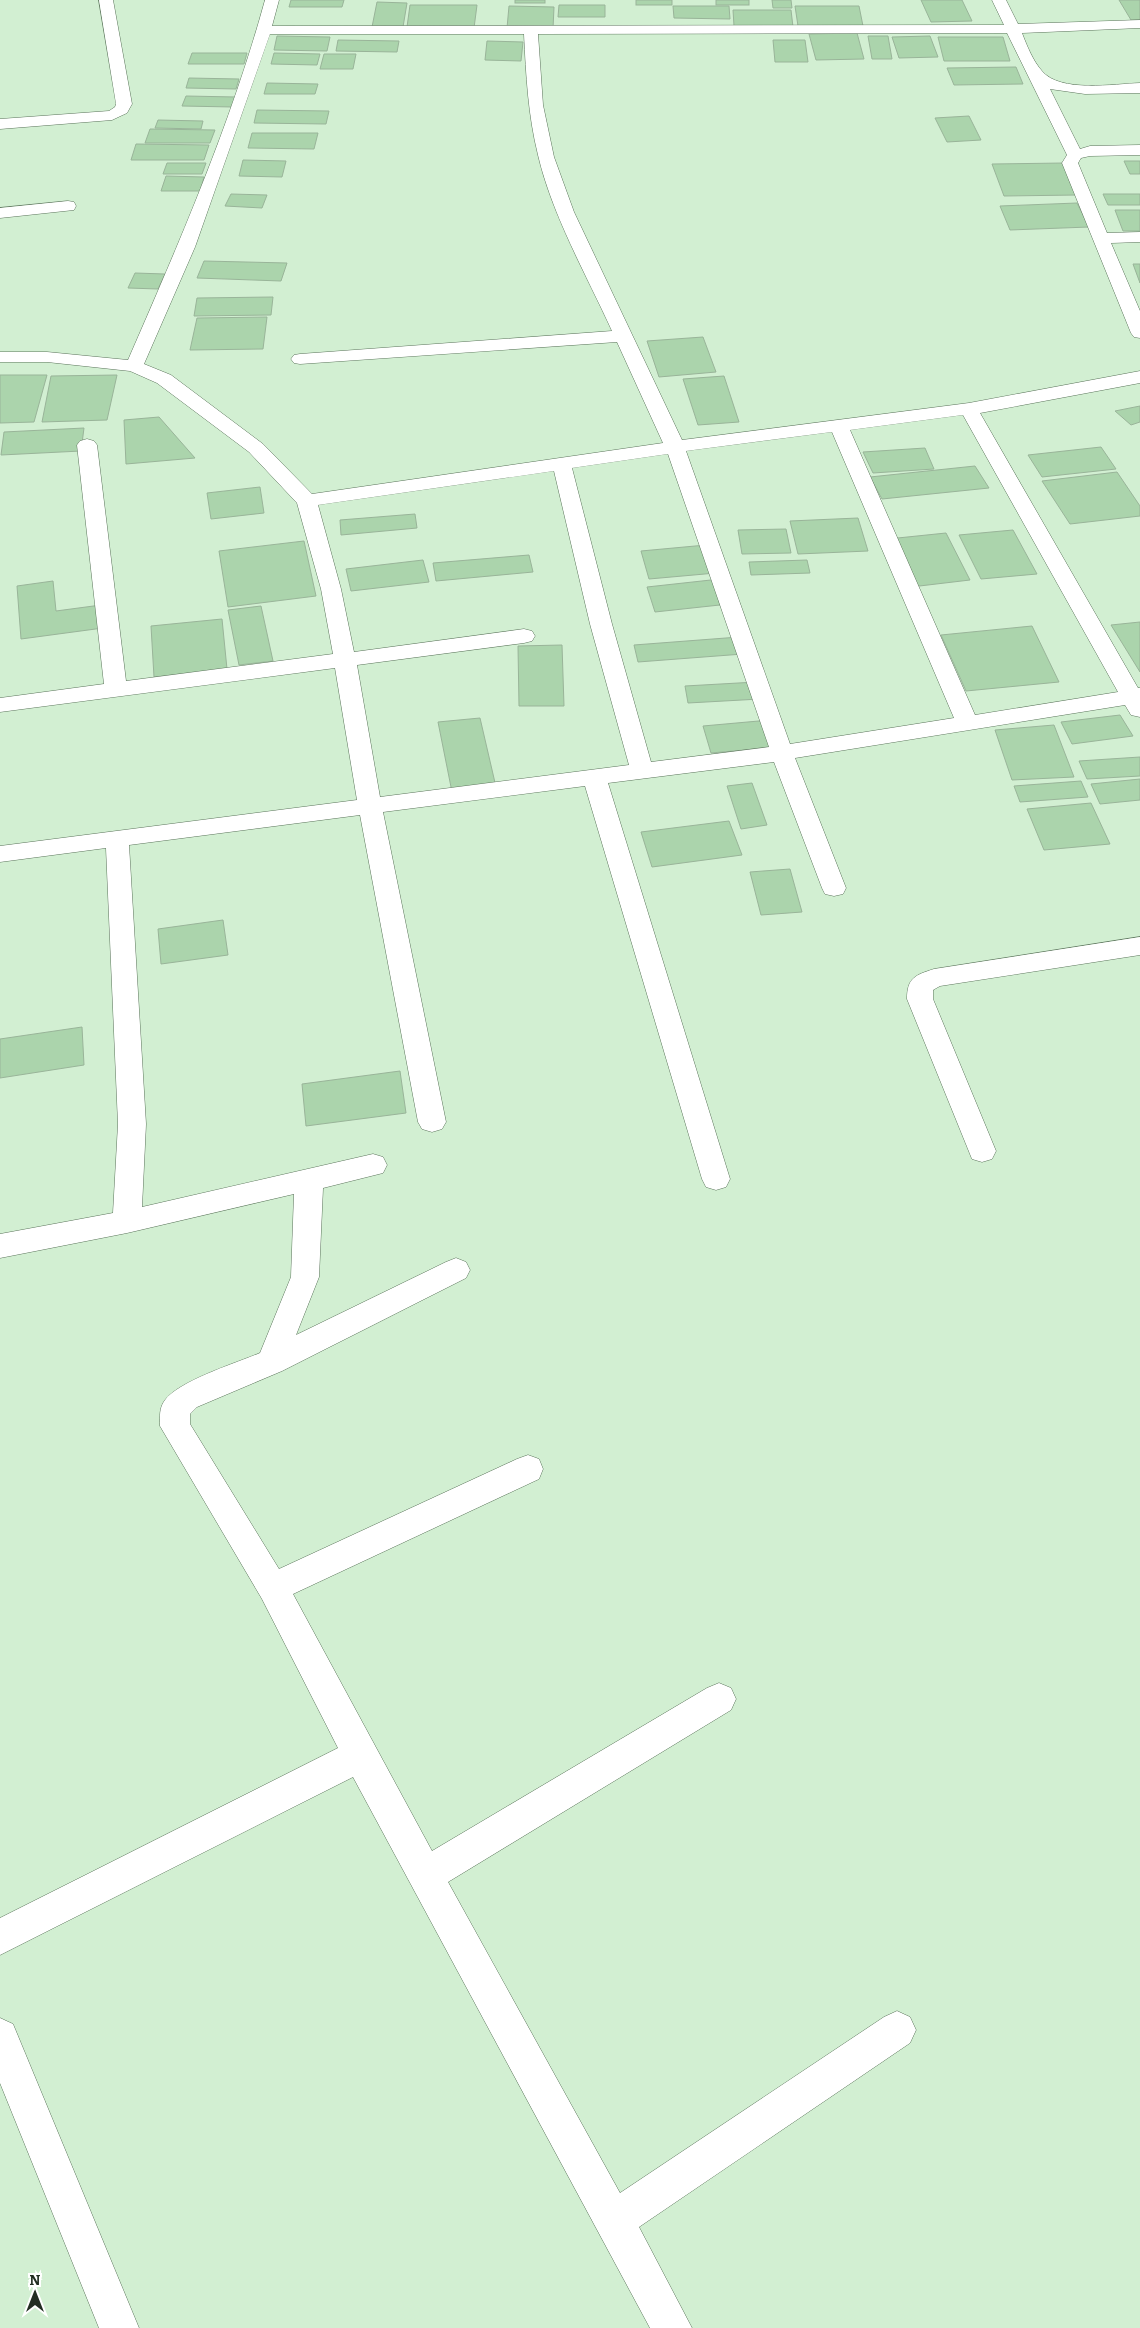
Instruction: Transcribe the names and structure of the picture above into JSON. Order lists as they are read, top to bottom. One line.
{"north":"top"}
